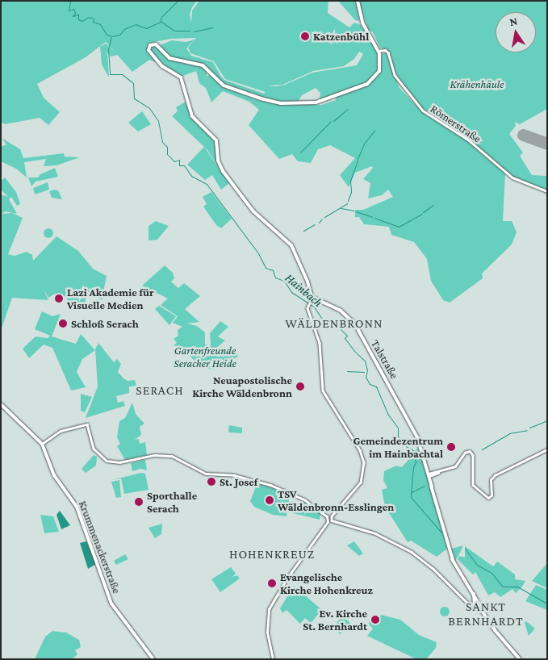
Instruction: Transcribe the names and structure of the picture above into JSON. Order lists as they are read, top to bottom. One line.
{"streets":{"main road":["Talstraße","Krummenackerstraße"],"street":["Römerstraße"]},"districts":["WÄLDENBRONN","SERACH","HOHENKREUZ","SANKT BERNHARDT"],"water":["Hainbach"],"parks":["Krähenhäule","Gartenfreunde Seracher Heide"],"places":["Katzenbühl","Lazi Akademie für Visuelle Medien","Schloß Serach","Neuapostolische Kirche Wäldenbronn","Gemeindezentrum im Hainbachtal","St. Josef","TSV Wäldenbronn-Esslingen","Sporthalle Serach","Evangelische Kirche Hohenkreuz","Ev. Kirche St. Bernhardt"],"north":"top"}
